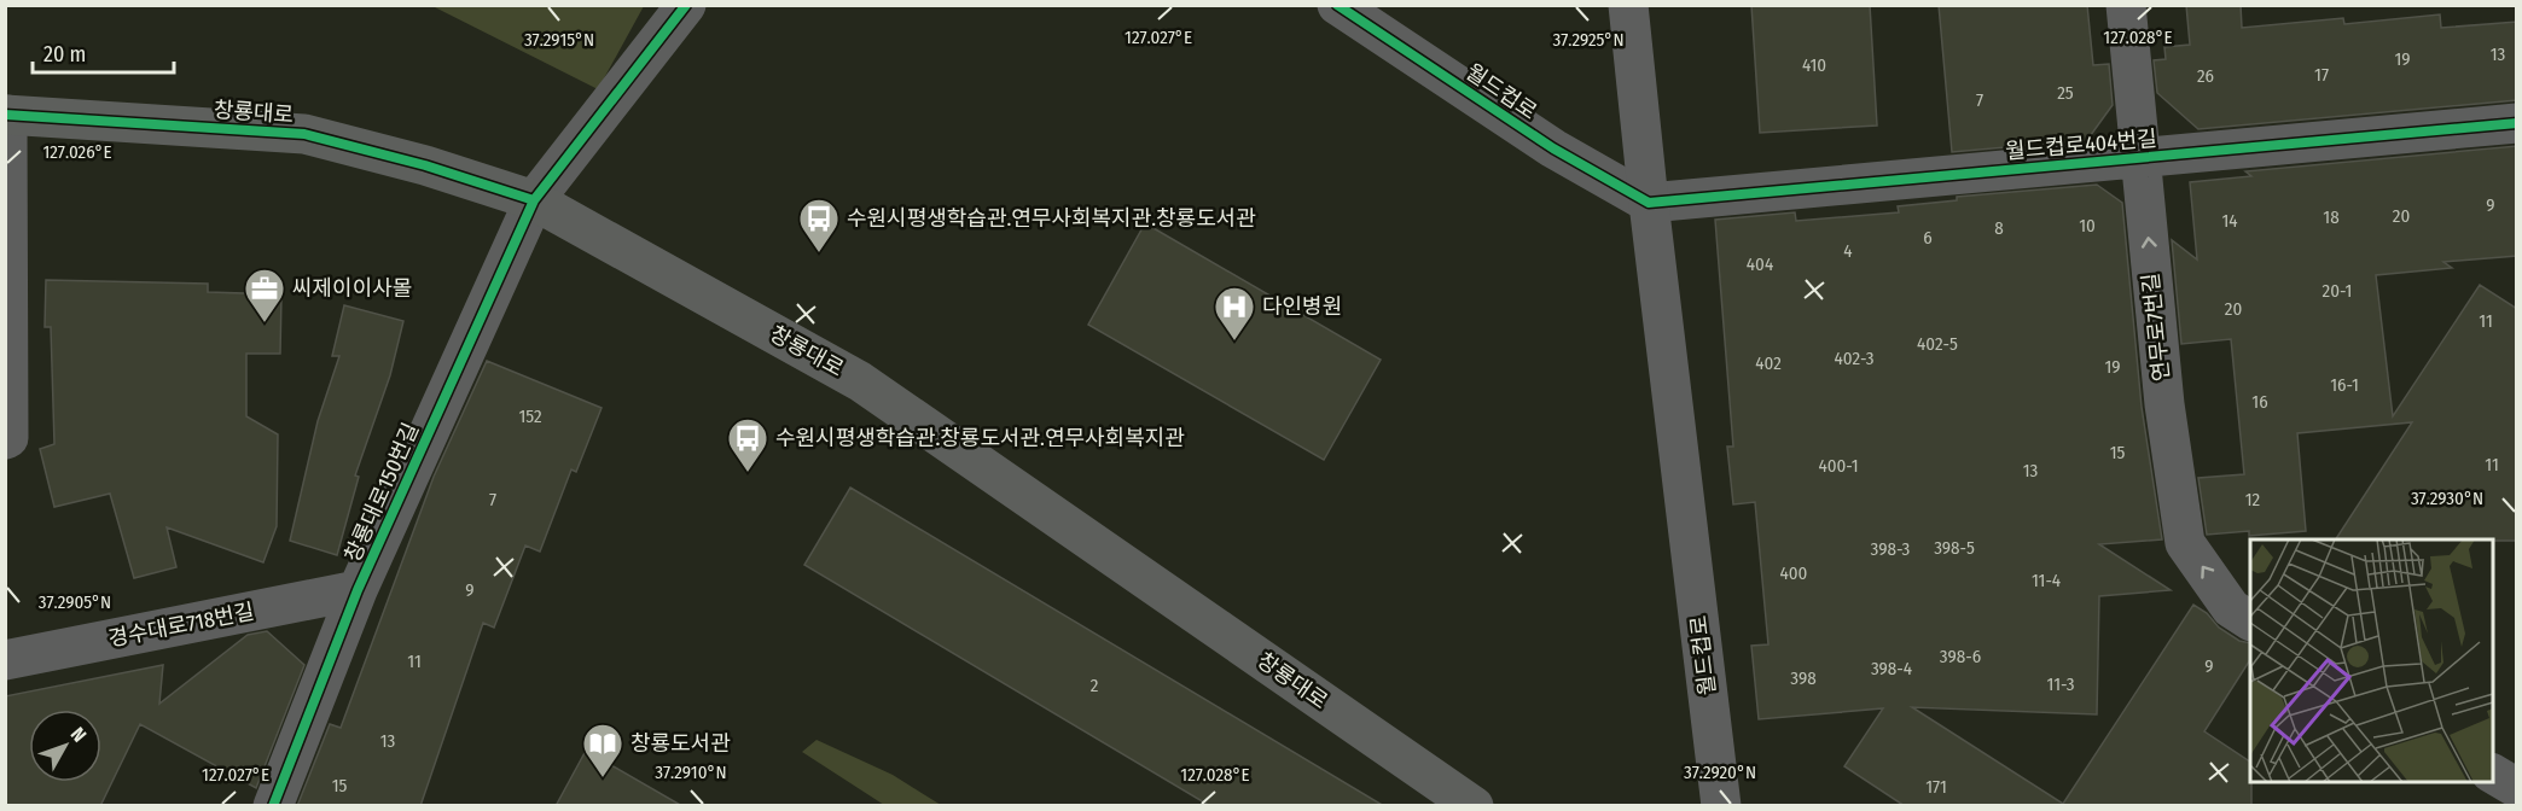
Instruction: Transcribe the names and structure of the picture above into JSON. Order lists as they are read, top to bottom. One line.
{"streets":{"main road":["창룡대로"],"street":["월드컵로","월드컵로404번길","연무로7번길","창룡대로150번길","경수대로718번길"]},"crossings":[["월드컵로","월드컵로404번길"],["창룡대로","창룡대로150번길"],["월드컵로404번길","연무로7번길"],["창룡대로150번길","경수대로718번길"]],"one_way":["연무로7번길"],"places":{"bus stop":["수원시평생학습관.연무사회복지관.창룡도서관","수원시평생학습관.창룡도서관.연무사회복지관"],"office":["씨제이이사몰"],"hospital":["다인병원"],"library":["창룡도서관"]},"house_numbers":["13","19","410","17","26","25","7","9","20","18","14","10","8","6","4","404","20-1","20","11","402-5","402-3","402","19","16-1","16","152","15","11","400-1","13","7","12","398-5","398-3","400","11-4","9","398-6","11","9","398-4","398","11-3","2","13","15","171"],"scale_bar":"20 m","north":"top right","coordinates":["127.027°E","127.028°E","37.2915°N","37.2925°N","127.026°E","37.2930°N","37.2905°N","37.2910°N","37.2920°N"]}
